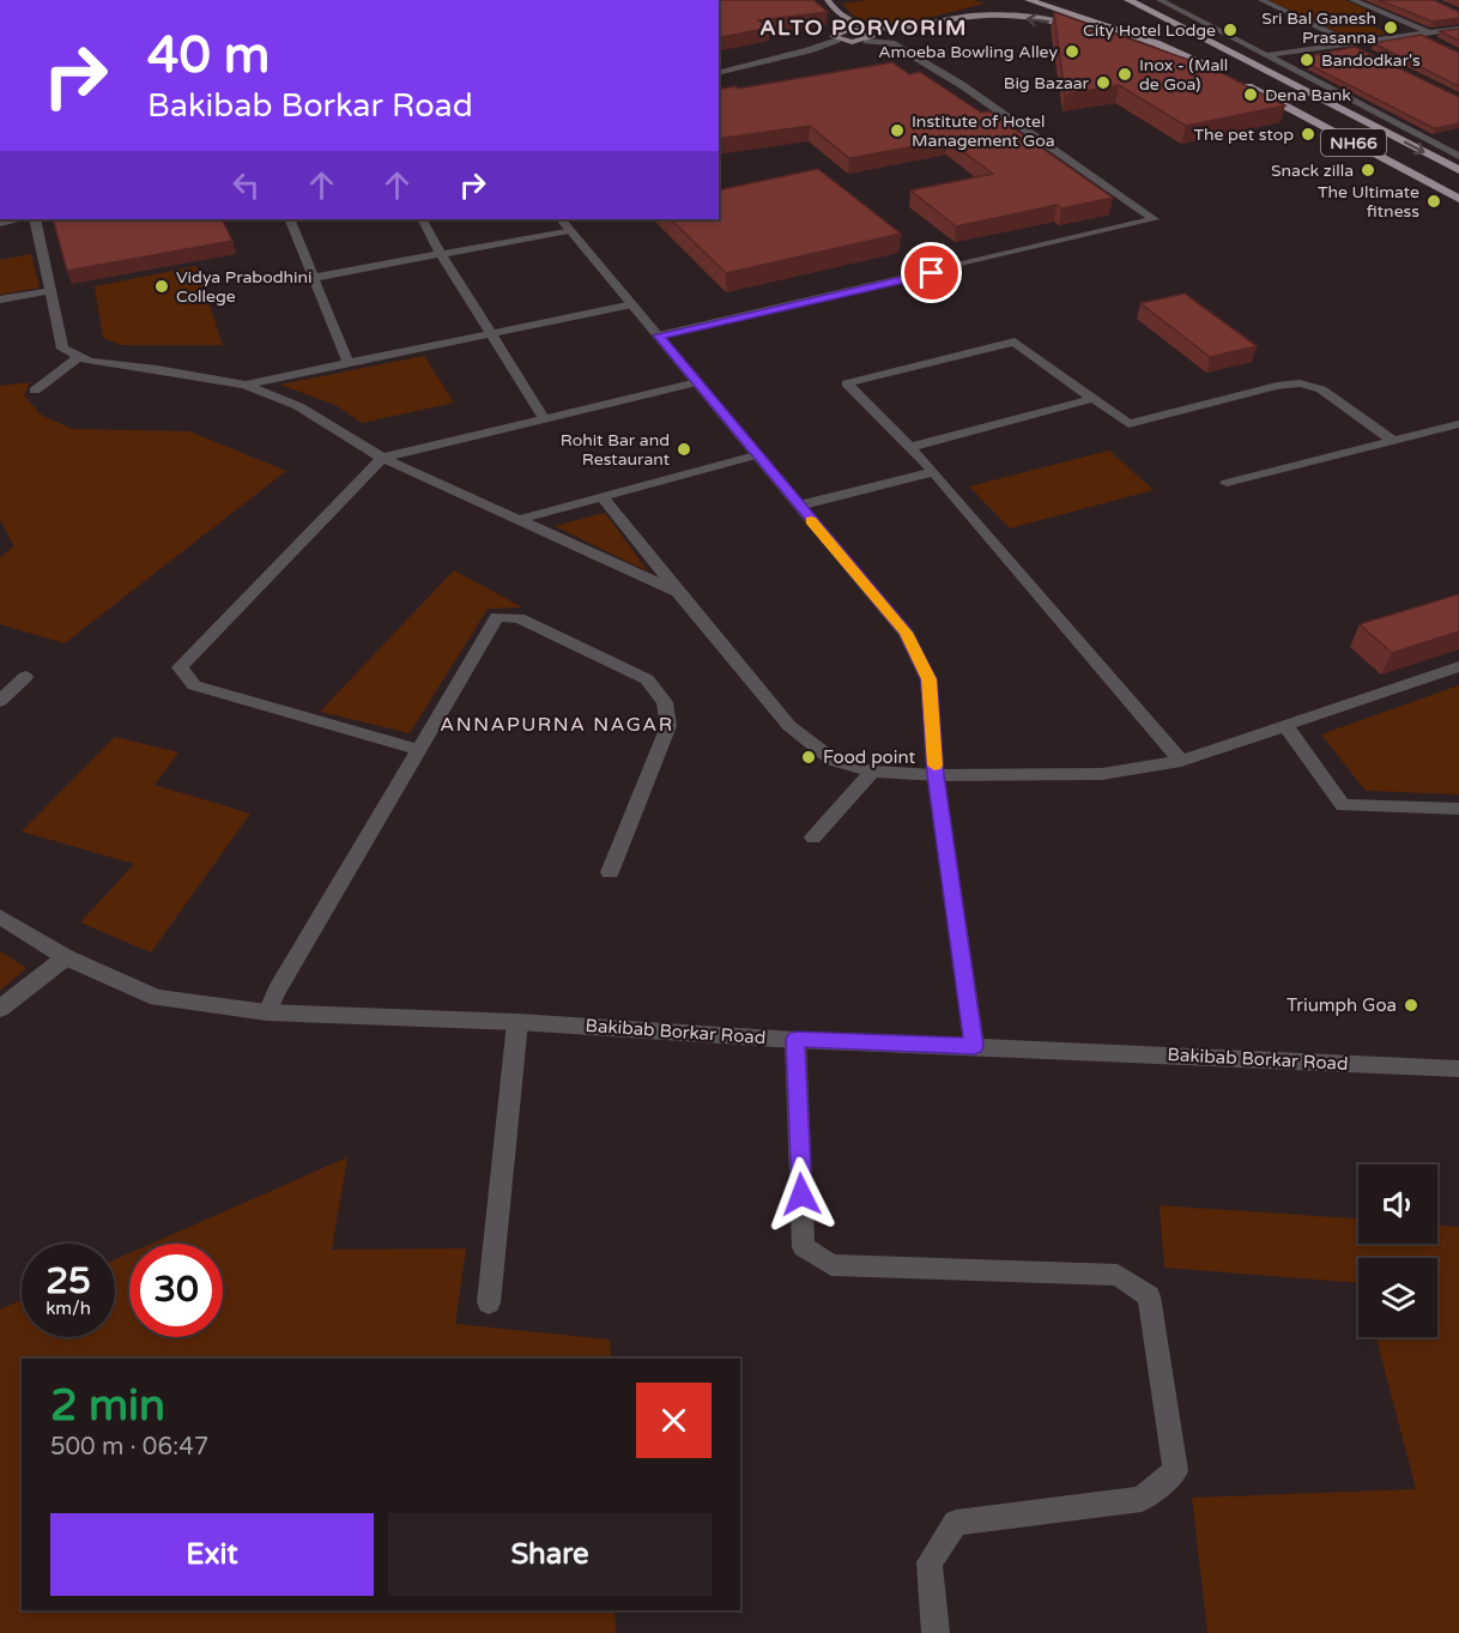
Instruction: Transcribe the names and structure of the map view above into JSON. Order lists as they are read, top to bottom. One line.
{"streets":{"highway":["NH66"],"street":["Bakibab Borkar Road"]},"districts":["ALTO PORVORIM","ANNAPURNA NAGAR"],"places":["Sri Bal Ganesh Prasanna","City Hotel Lodge","Amoeba Bowling Alley","Bandodkar's","Inox - (Mall de Goa)","Big Bazaar","Dena Bank","Institute of Hotel Management Goa","The pet stop","Snack zilla","The Ultimate fitness","Vidya Prabodhini College","Rohit Bar and Restaurant","Food point","Triumph Goa"],"page":{"turn":["40 m","Bakibab Borkar Road"],"speed":"25 km/h","limit":"30","heading":["2 min","500 m · 06:47"],"buttons":["Exit","Share"]}}
